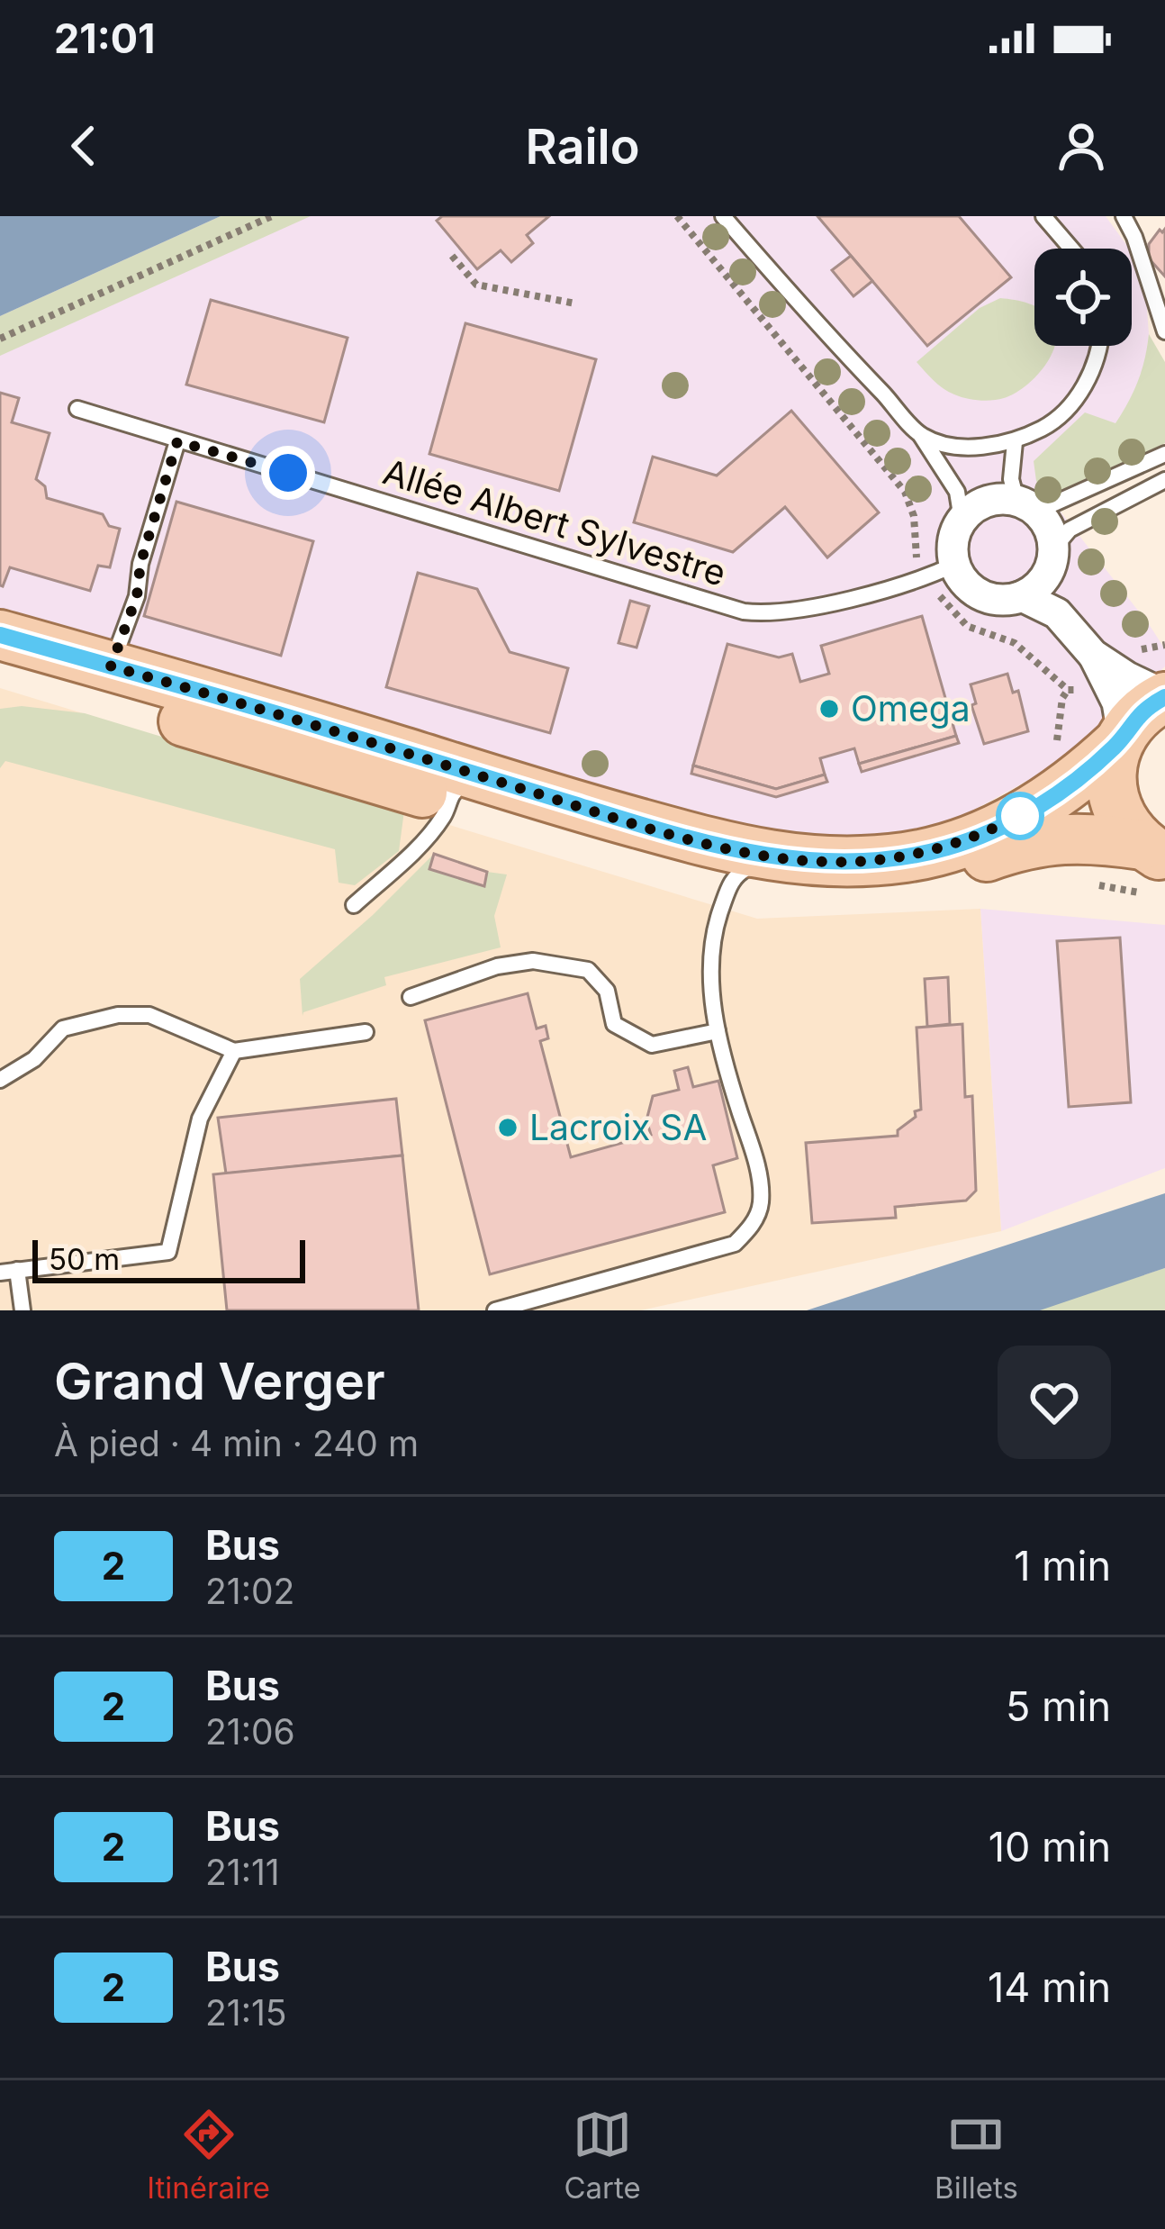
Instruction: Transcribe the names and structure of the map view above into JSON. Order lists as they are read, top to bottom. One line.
{"streets":{"lane":["Allée Albert Sylvestre"]},"places":["Omega","Lacroix SA"],"lines":["bus line 2"],"scale_bar":"50 m","page":{"status":"21:01","header":"Railo","scale":"50 m","heading":["Grand Verger","À pied · 4 min · 240 m"],"list":[{"mark":"2","name":"Bus","note":"21:02","value":"1 min"},{"mark":"2","name":"Bus","note":"21:06","value":"5 min"},{"mark":"2","name":"Bus","note":"21:11","value":"10 min"},{"mark":"2","name":"Bus","note":"21:15","value":"14 min"}],"tabs":["Itinéraire","Carte","Billets"]}}
